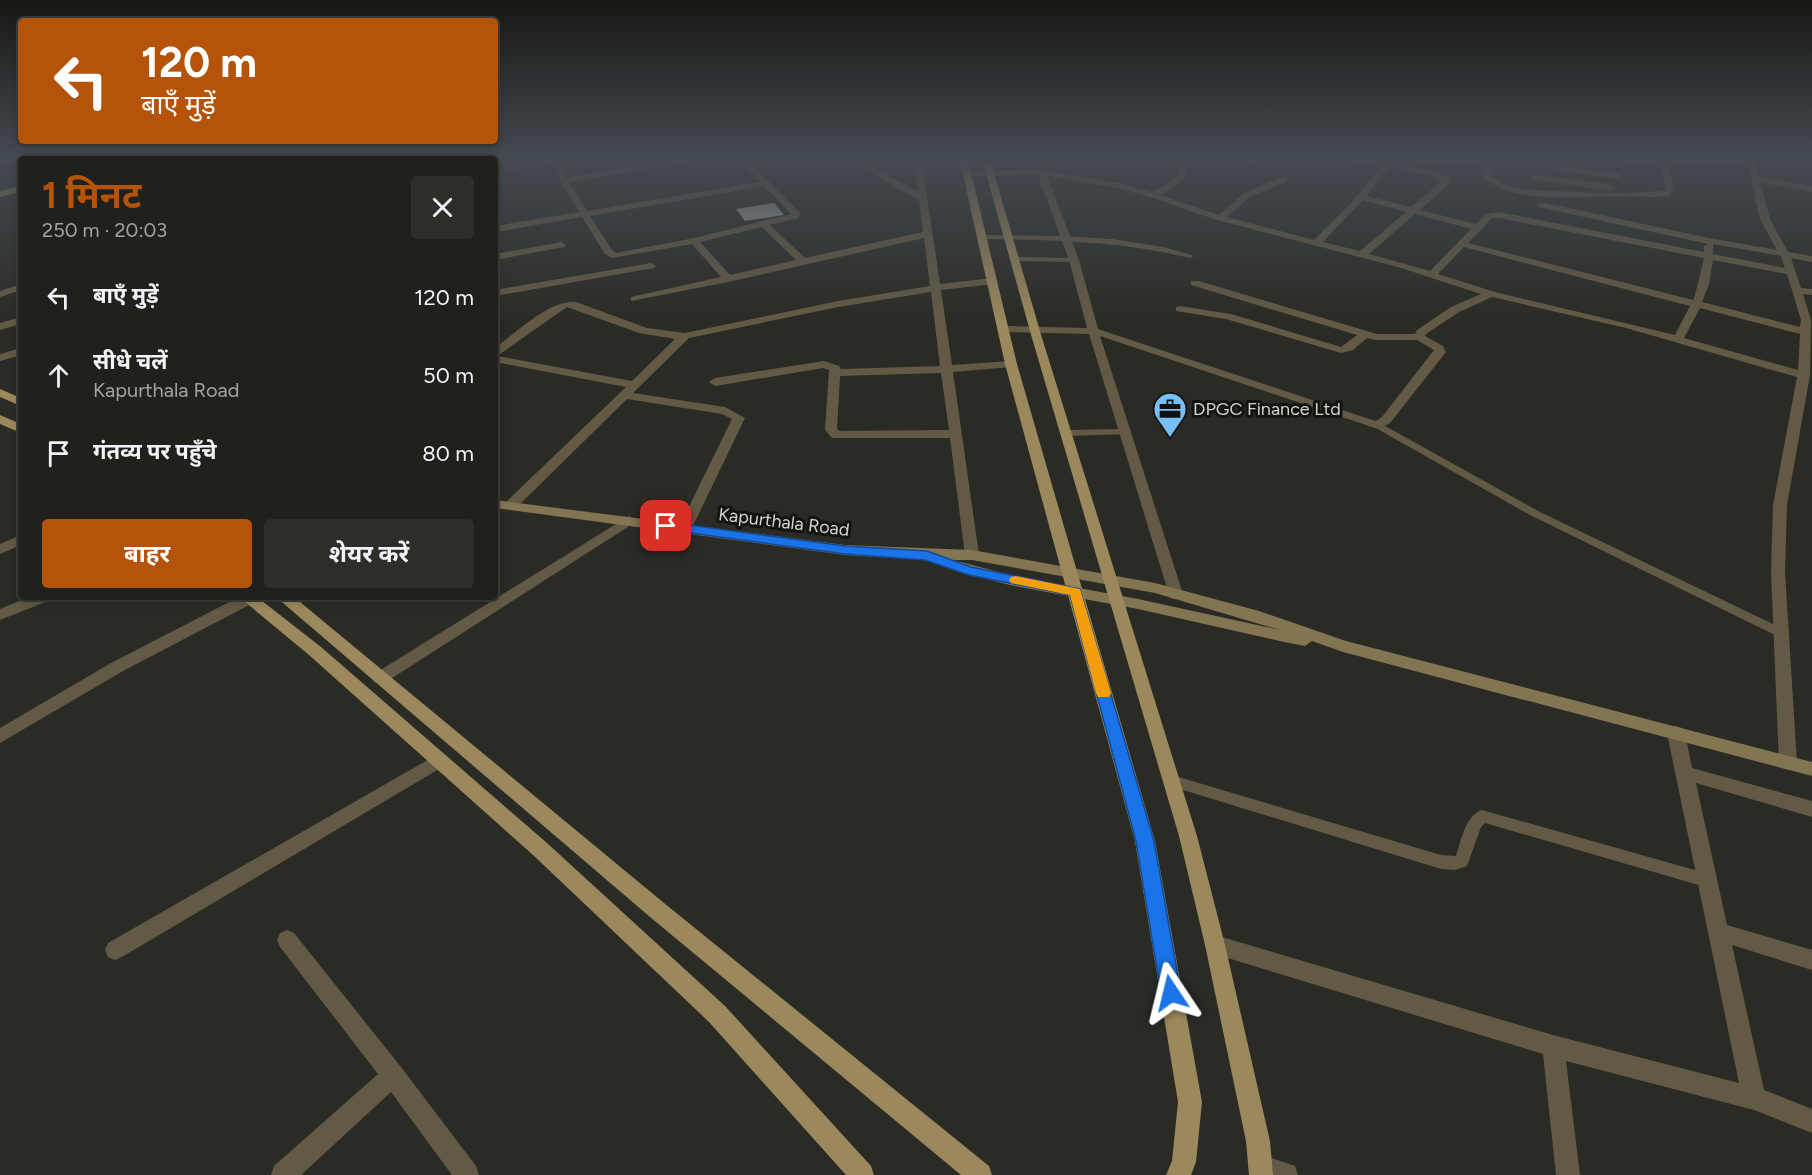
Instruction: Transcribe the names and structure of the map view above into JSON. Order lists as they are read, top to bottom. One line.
{"streets":{"main road":["Kapurthala Road"]},"places":{"office":["DPGC Finance Ltd"]},"page":{"turn":["120 m","बाएँ मुड़ें"],"heading":["1 मिनट","250 m · 20:03"],"list":[{"name":"बाएँ मुड़ें","value":"120 m"},{"name":"सीधे चलें","note":"Kapurthala Road","value":"50 m"},{"name":"गंतव्य पर पहुँचे","value":"80 m"}],"buttons":["बाहर","शेयर करें"]}}
